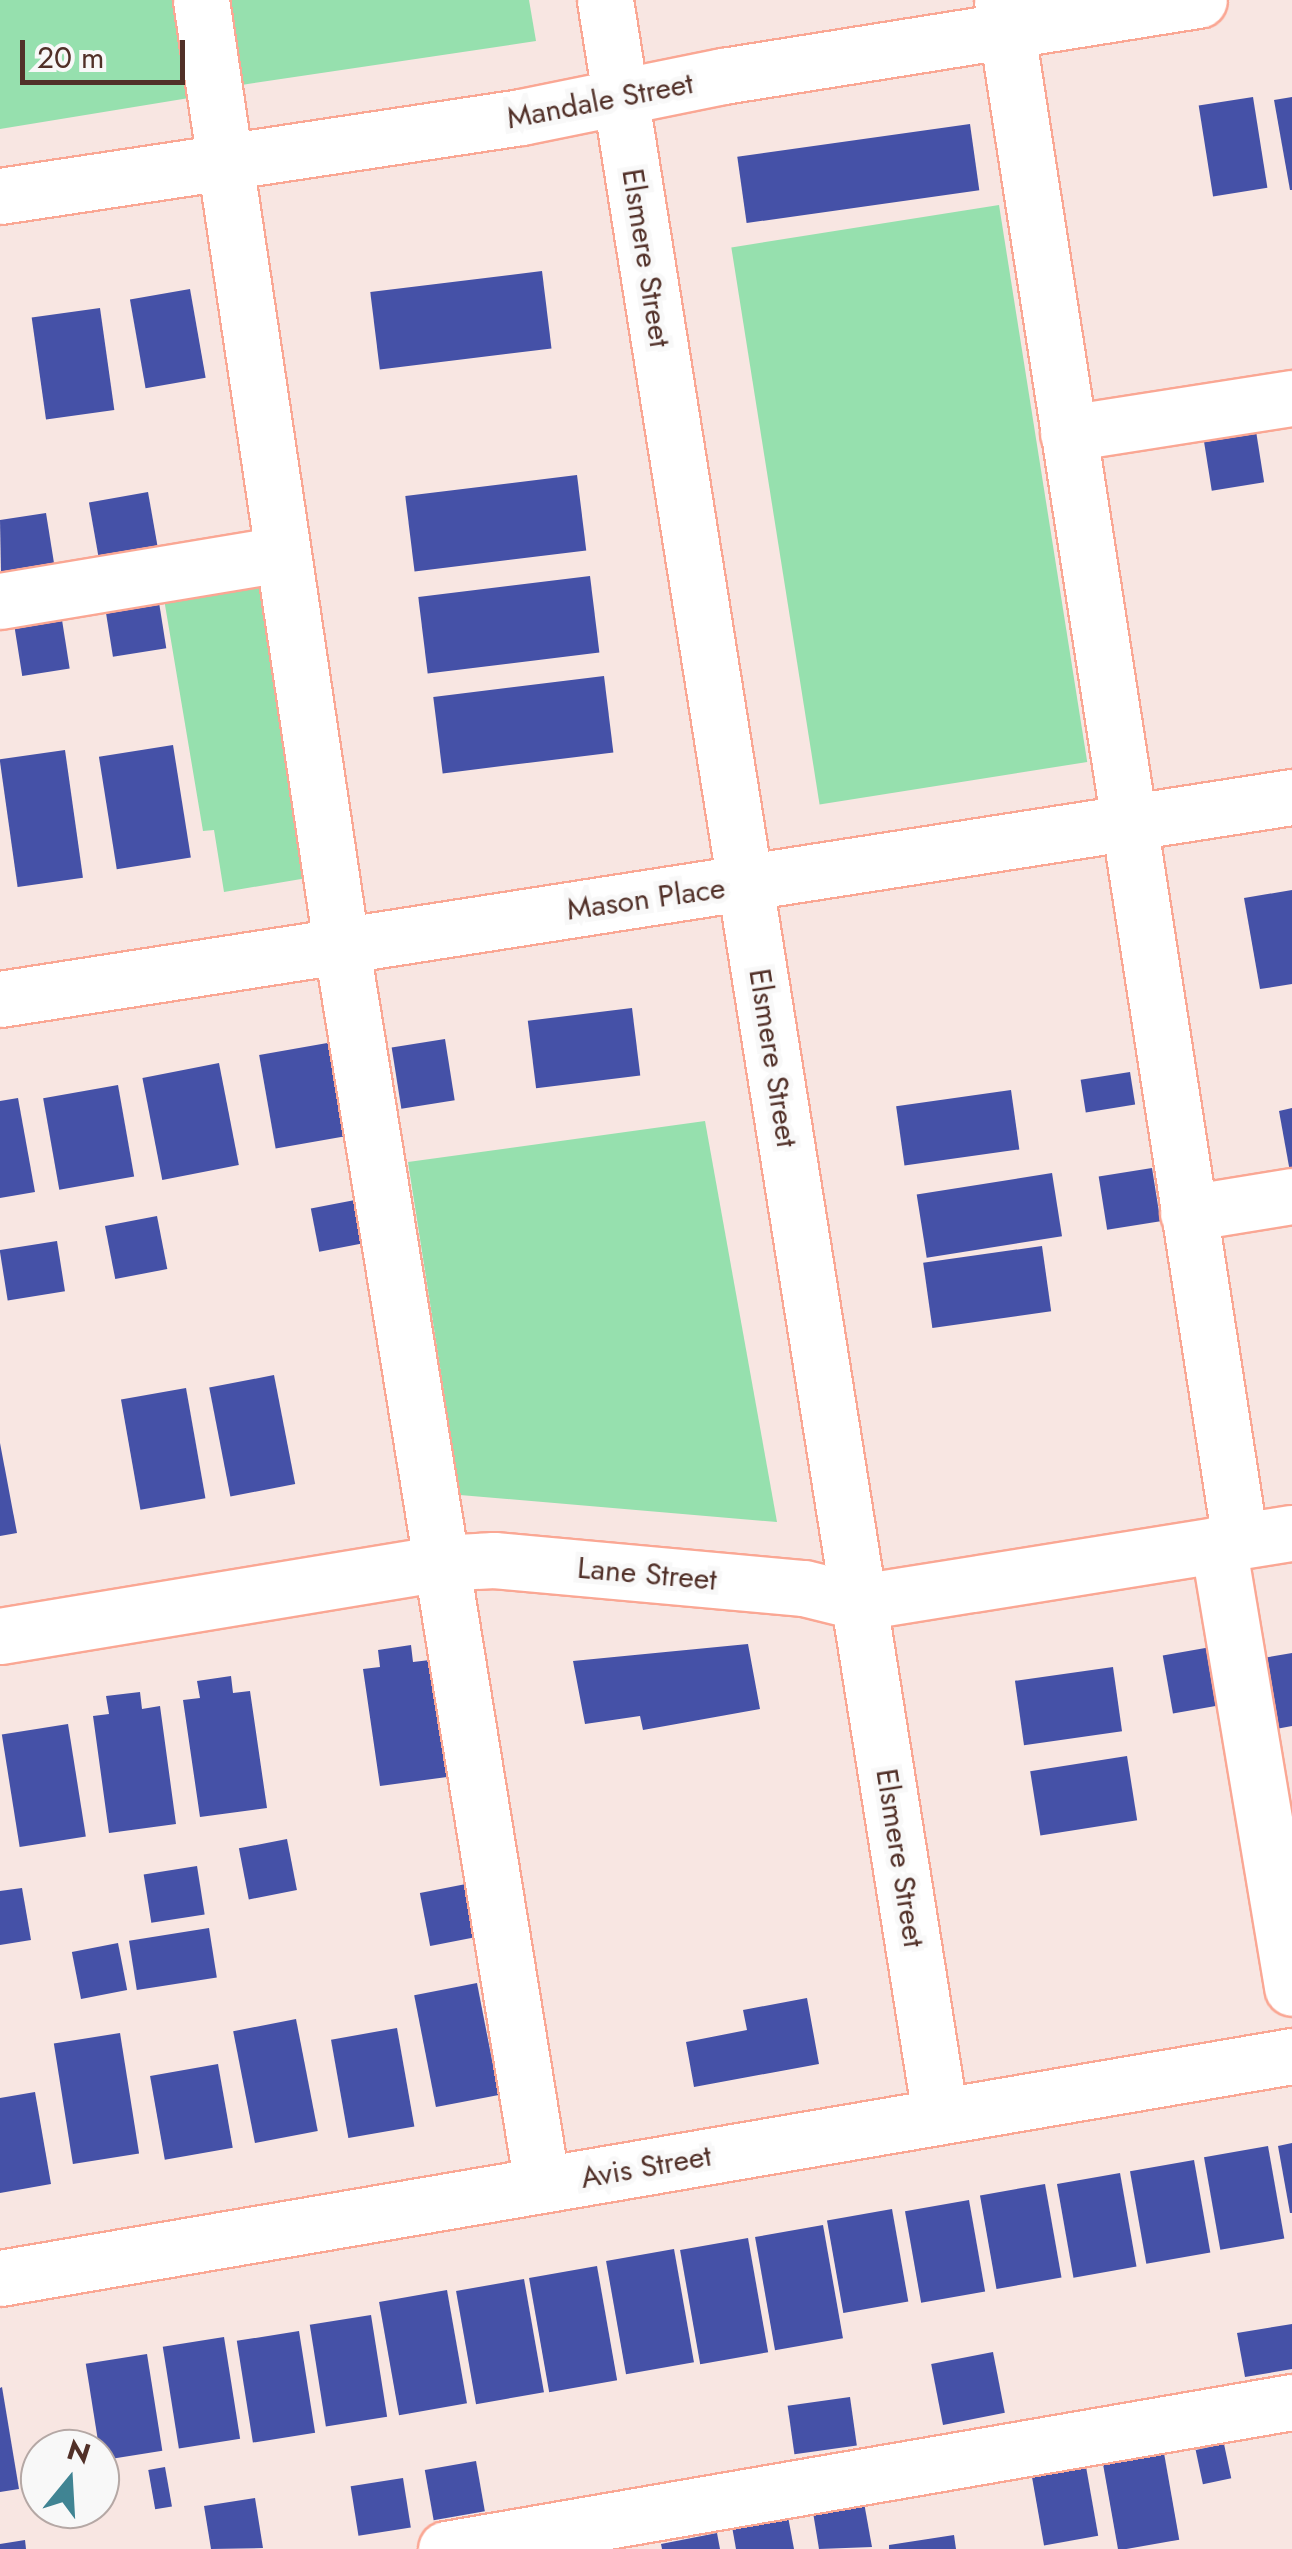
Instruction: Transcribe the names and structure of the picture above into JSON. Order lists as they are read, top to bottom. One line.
{"streets":{"street":["Mandale Street","Elsmere Street","Mason Place","Lane Street","Avis Street"]},"crossings":[["Mandale Street","Elsmere Street"],["Elsmere Street","Mason Place"],["Elsmere Street","Lane Street"],["Elsmere Street","Avis Street"]],"scale_bar":"20 m","north":"top"}
